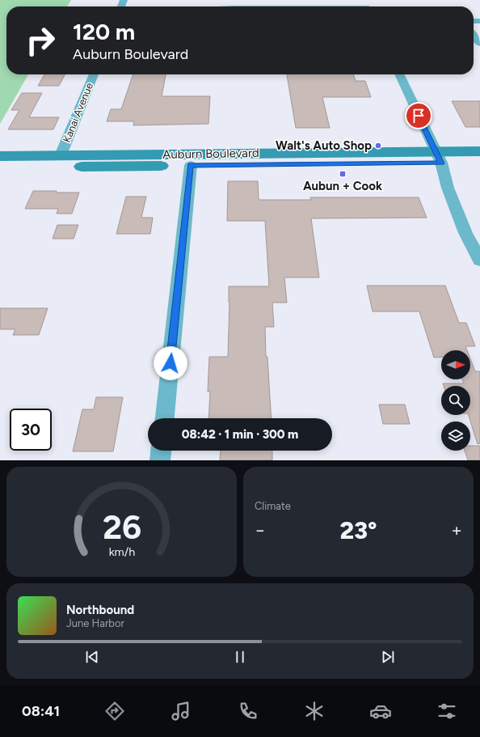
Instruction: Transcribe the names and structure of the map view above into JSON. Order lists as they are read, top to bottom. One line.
{"streets":{"main road":["Auburn Boulevard"],"street":["Kanai Avenue"]},"crossings":[["Kanai Avenue","Auburn Boulevard"]],"places":{"other":["Walt's Auto Shop"],"transit":["Aubun + Cook"]},"north":"right","page":{"turn":["120 m","Auburn Boulevard"],"limit":"30","trip":"08:42 · 1 min · 300 m","tile":"Climate","heat":["−","23°","+"],"song":["Northbound","June Harbor"],"tabs":"08:41","gauge":["26","km/h"]}}
